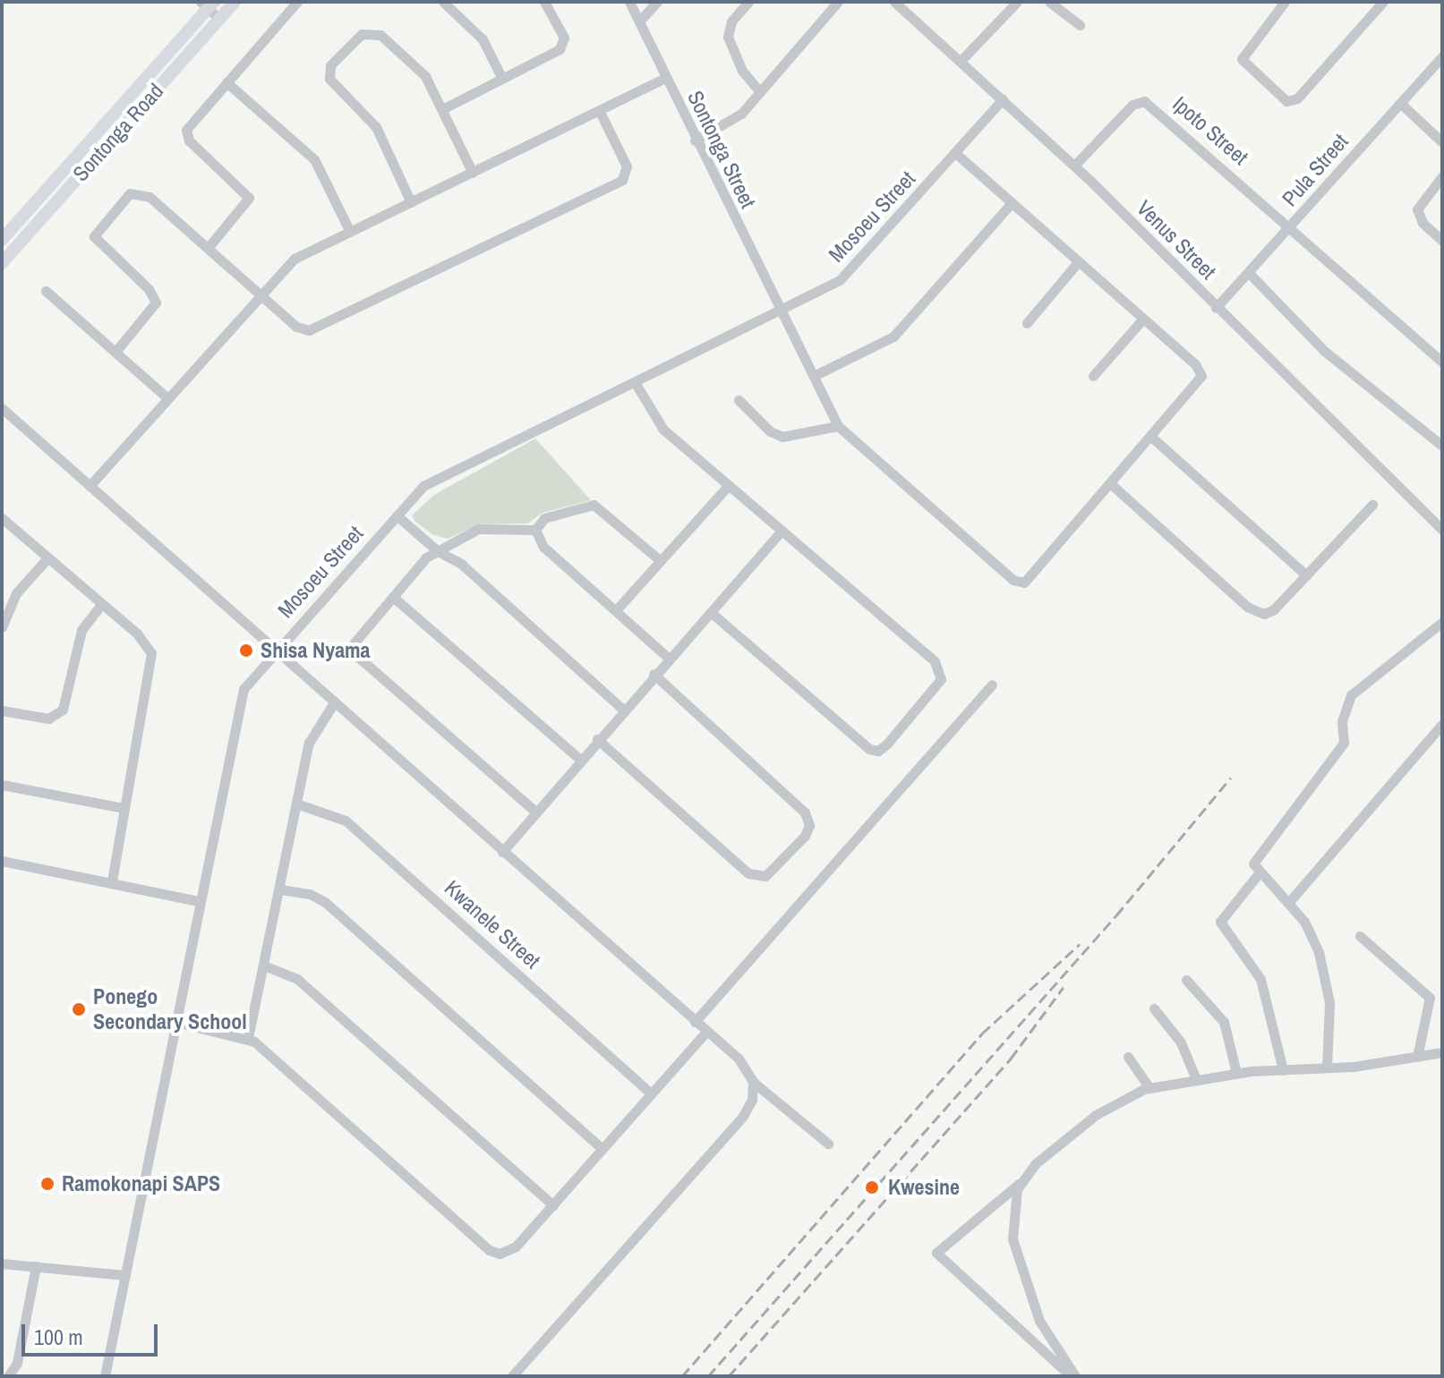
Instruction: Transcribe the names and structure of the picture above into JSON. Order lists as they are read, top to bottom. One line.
{"streets":{"main road":["Sontonga Road"],"street":["Ipoto Street","Sontonga Street","Pula Street","Mosoeu Street","Venus Street","Kwanele Street"]},"crossings":[["Ipoto Street","Pula Street"],["Ipoto Street","Venus Street"],["Sontonga Street","Mosoeu Street"],["Pula Street","Venus Street"],["Mosoeu Street","Venus Street"]],"places":["Shisa Nyama","Ponego Secondary School","Ramokonapi SAPS","Kwesine"],"scale_bar":"100 m"}
